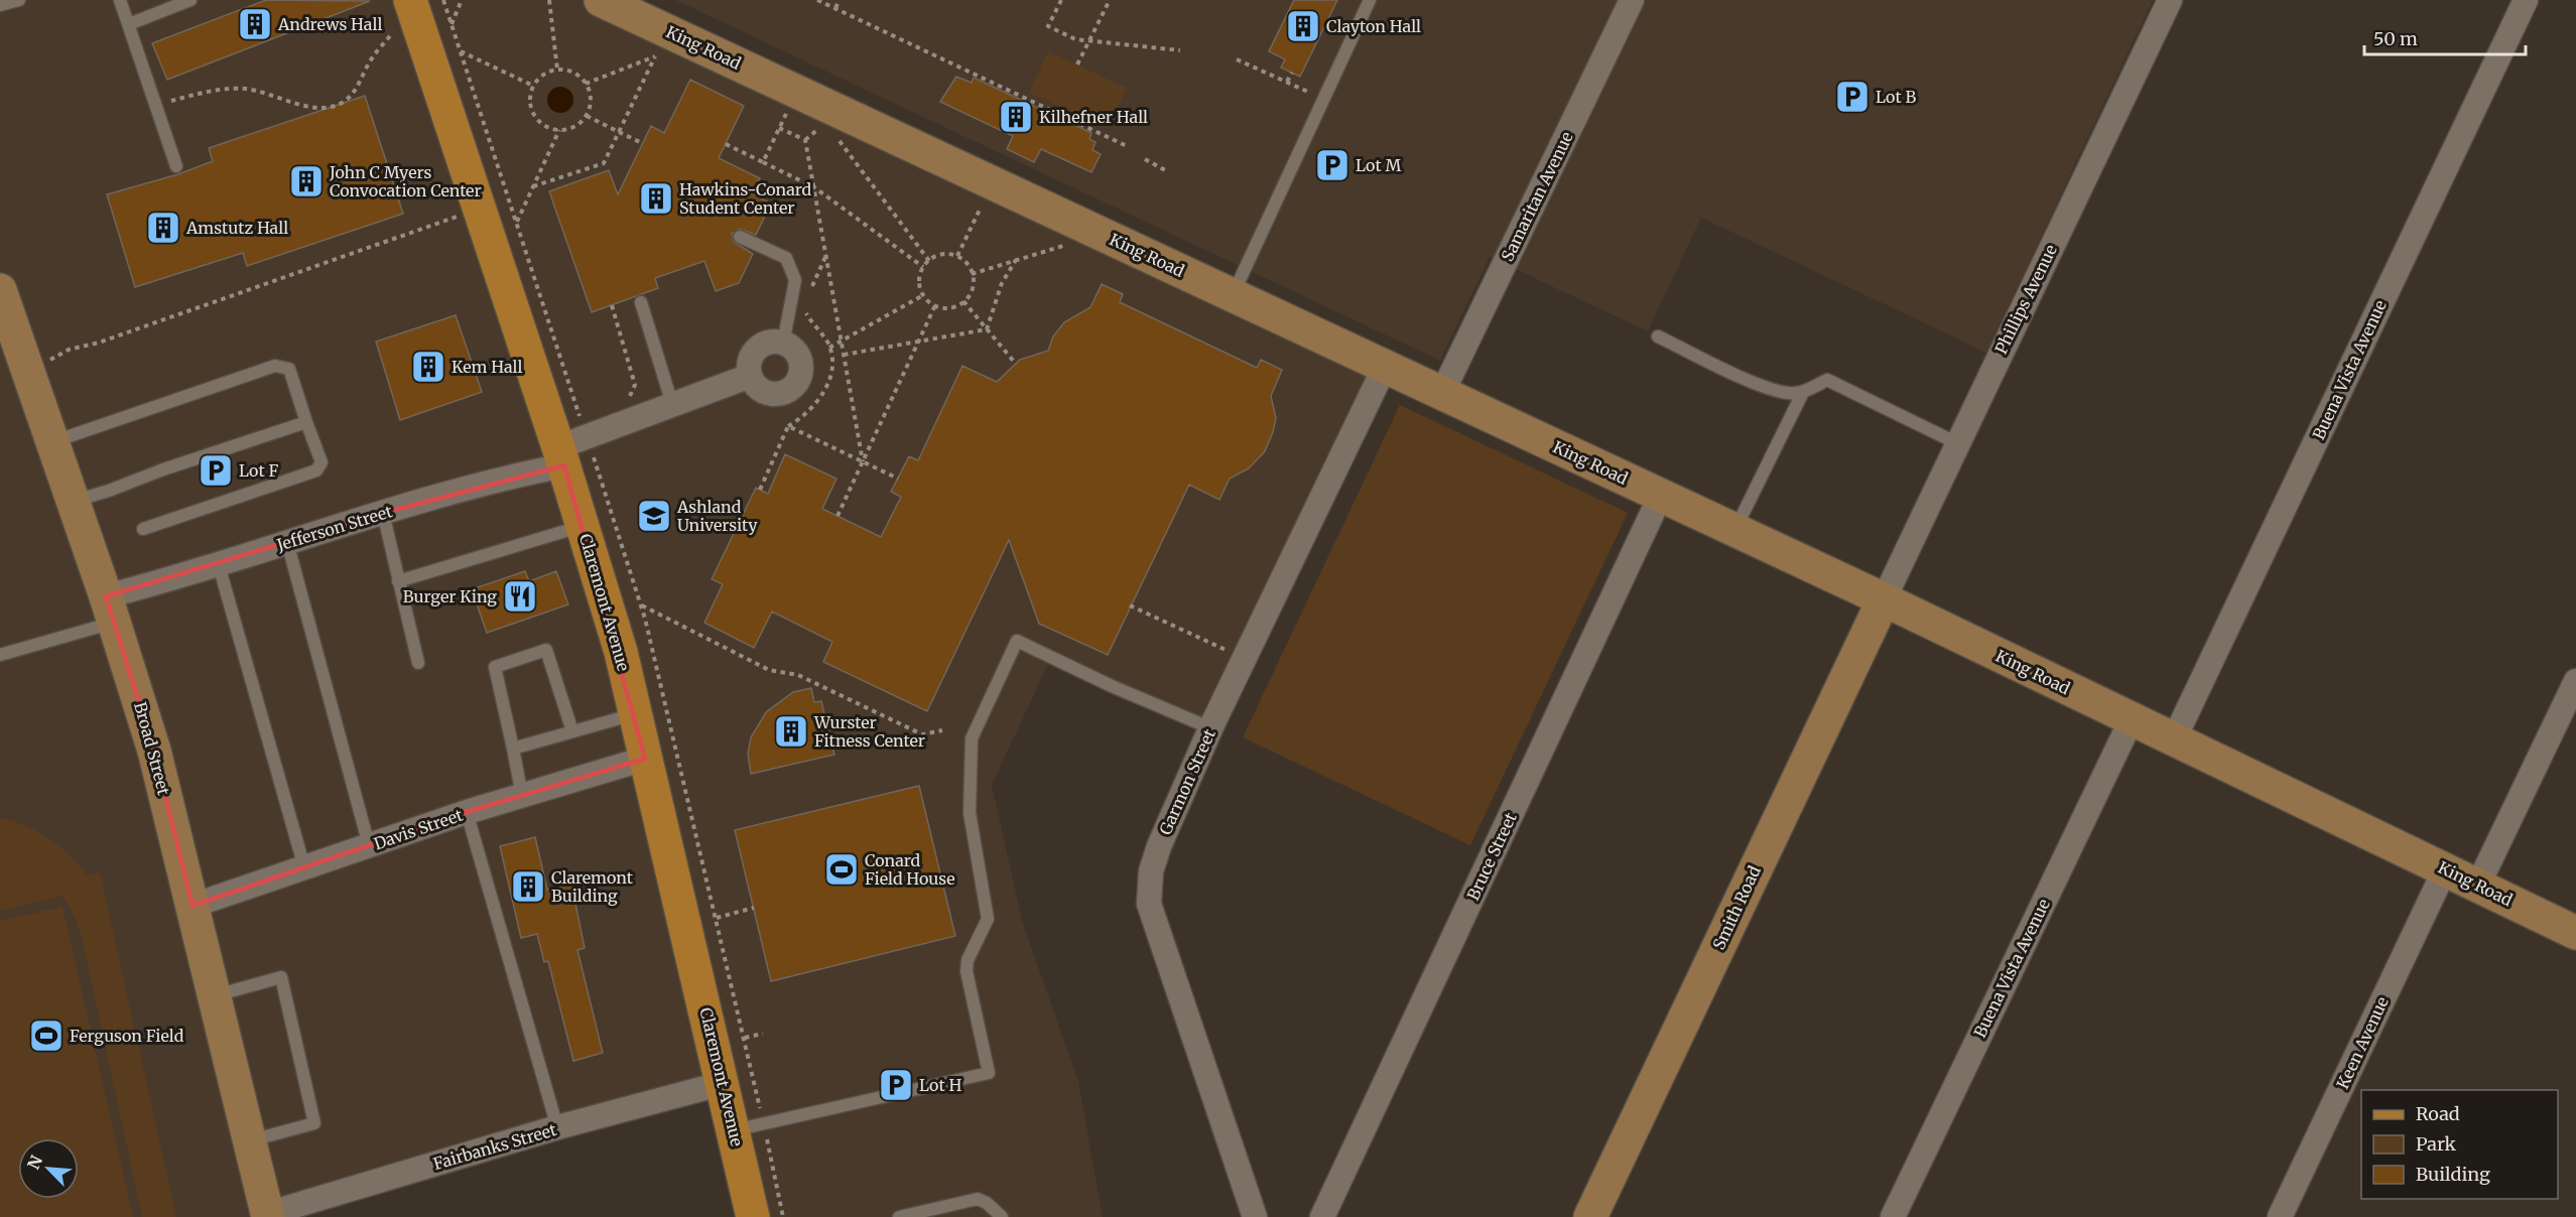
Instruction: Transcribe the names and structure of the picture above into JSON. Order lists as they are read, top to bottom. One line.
{"streets":{"main road":["Claremont Avenue"],"street":["King Road","Samaritan Avenue","Phillips Avenue","Buena Vista Avenue","Jefferson Street","Broad Street","Garmon Street","Davis Street","Bruce Street","Smith Road","Keen Avenue","Fairbanks Street"]},"crossings":[["King Road","Samaritan Avenue"],["King Road","Phillips Avenue"],["King Road","Buena Vista Avenue"],["King Road","Garmon Street"],["King Road","Bruce Street"],["King Road","Smith Road"],["King Road","Keen Avenue"],["Phillips Avenue","Smith Road"],["Jefferson Street","Claremont Avenue"],["Jefferson Street","Broad Street"],["Claremont Avenue","Davis Street"],["Claremont Avenue","Fairbanks Street"],["Broad Street","Davis Street"],["Broad Street","Fairbanks Street"]],"places":{"building":["Andrews Hall","Clayton Hall","Kilhefner Hall","John C Myers Convocation Center","Hawkins-Conard Student Center","Amstutz Hall","Kem Hall","Wurster Fitness Center","Claremont Building"],"parking":["Lot B","Lot M","Lot F","Lot H"],"school or university":["Ashland University"],"restaurant":["Burger King"],"sports":["Conard Field House","Ferguson Field"]},"legend":["Road","Park","Building"],"scale_bar":"50 m","north":"top left"}
